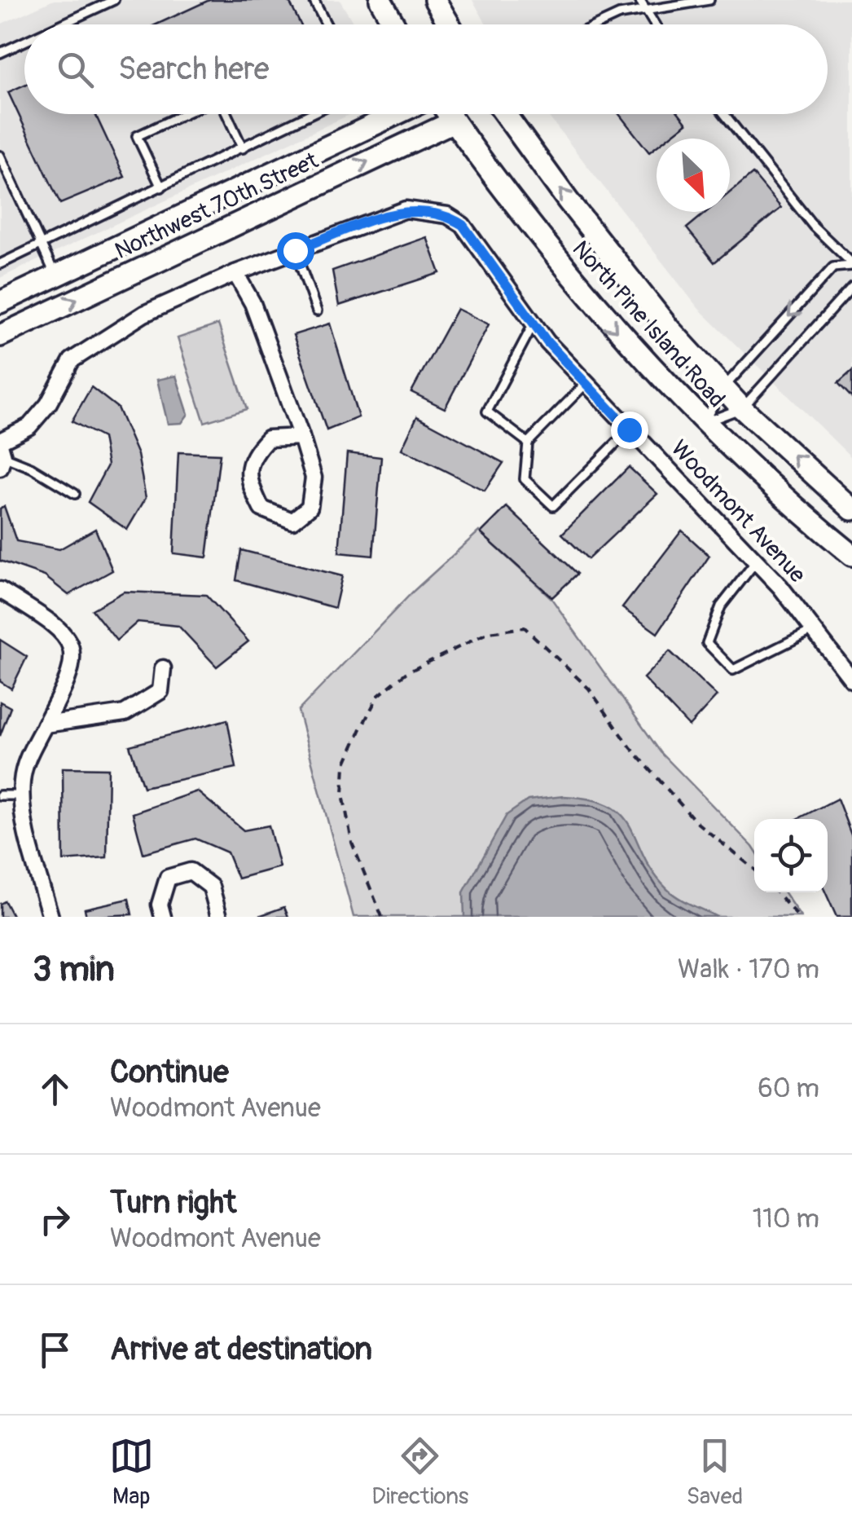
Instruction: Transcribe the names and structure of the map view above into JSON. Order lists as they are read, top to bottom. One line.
{"streets":{"main road":["Northwest 70th Street","North Pine Island Road"],"street":["Woodmont Avenue"]},"crossings":[["Northwest 70th Street","North Pine Island Road"]],"north":"bottom right","page":{"search":"Search here","heading":["3 min","Walk · 170 m"],"list":[["Continue","Woodmont Avenue","60 m"],["Turn right","Woodmont Avenue","110 m"],"Arrive at destination"],"nav":["Map","Directions","Saved"]}}
